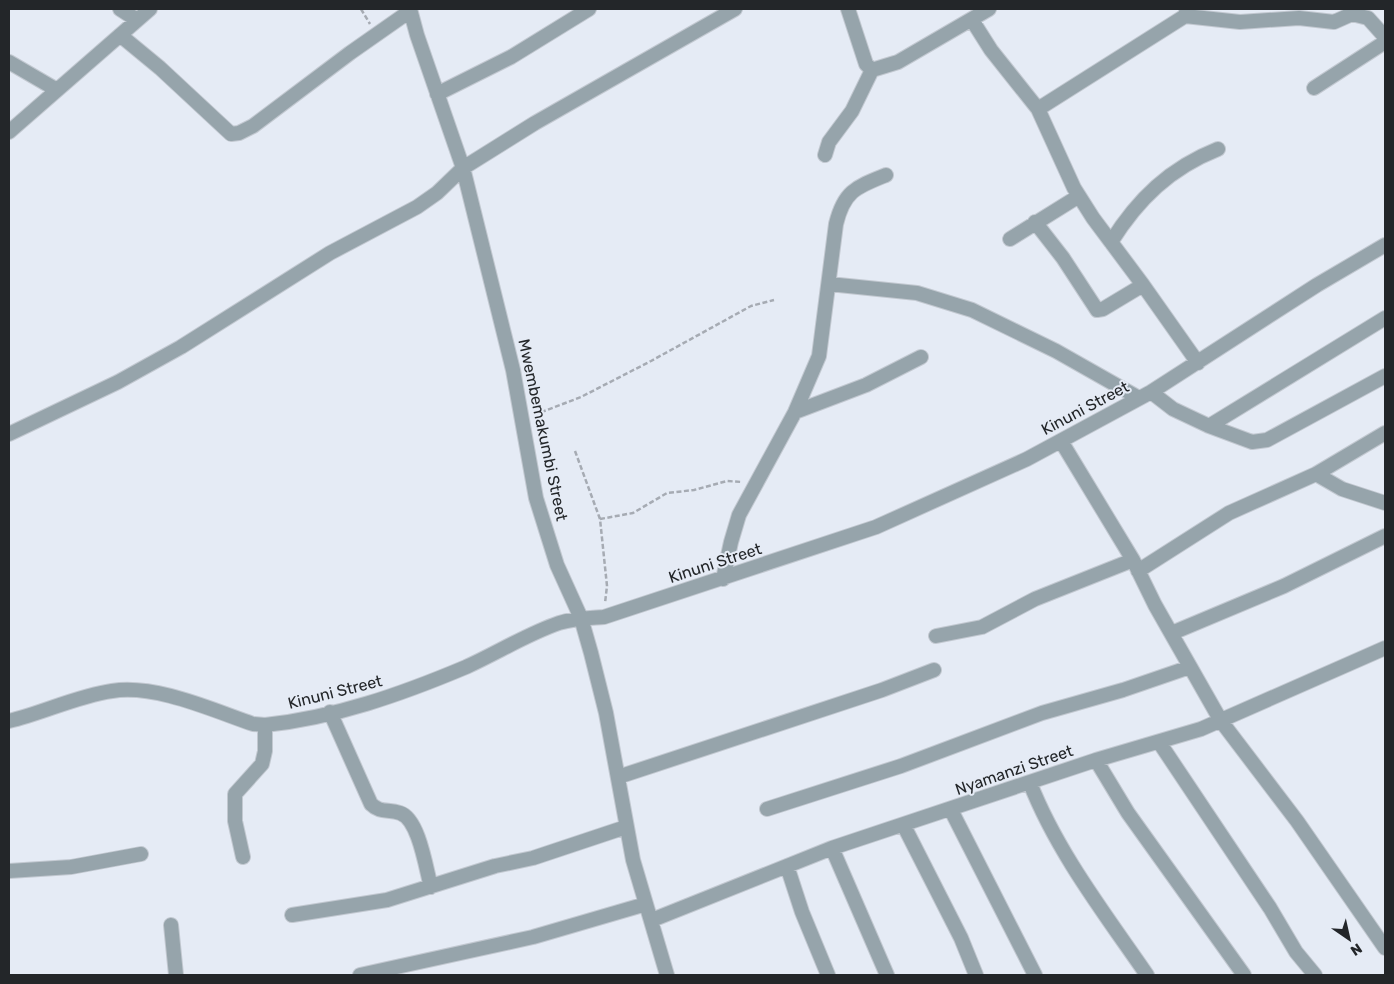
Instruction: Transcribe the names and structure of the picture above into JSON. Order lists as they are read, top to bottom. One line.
{"streets":{"street":["Kinuni Street","Mwembemakumbi Street","Nyamanzi Street"]},"crossings":[["Kinuni Street","Mwembemakumbi Street"],["Mwembemakumbi Street","Nyamanzi Street"]],"north":"bottom right"}
